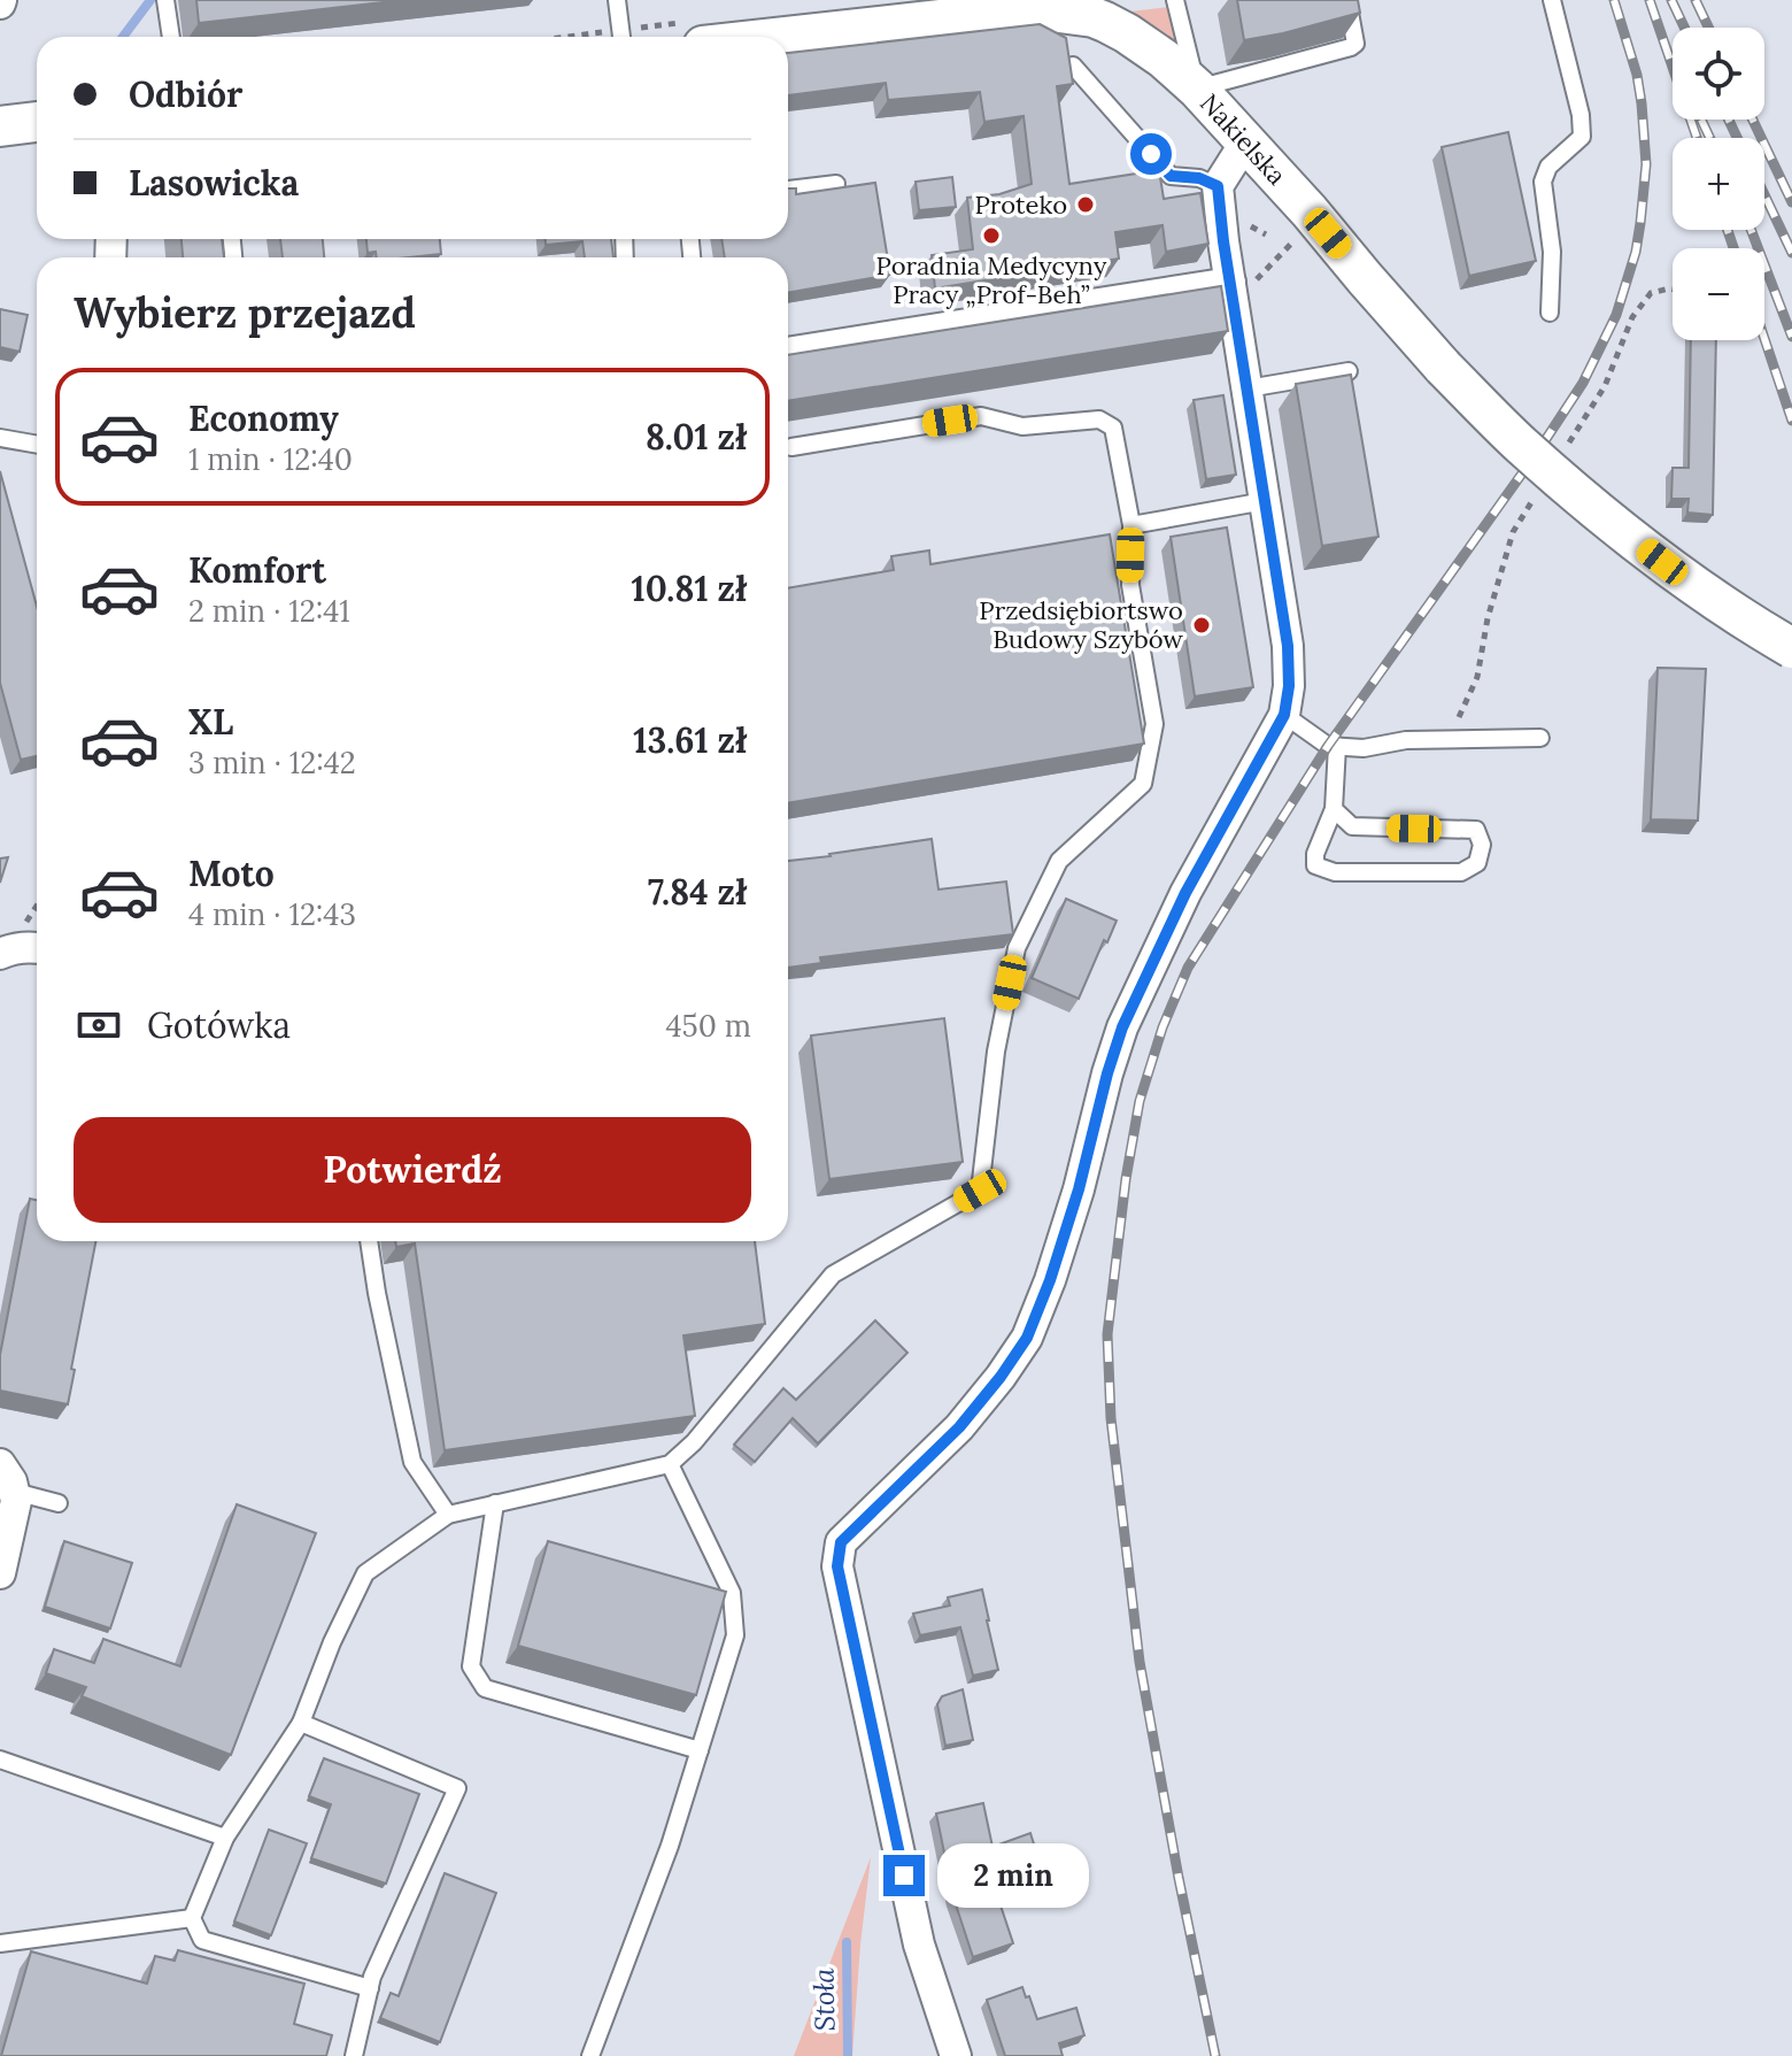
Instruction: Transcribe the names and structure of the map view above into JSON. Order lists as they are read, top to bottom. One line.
{"streets":{"street":["Nakielska"]},"water":["Stoła"],"places":["Proteko","Poradnia Medycyny Pracy „Prof-Beh”","Przedsiębiortswo Budowy Szybów"],"page":{"map_buttons":["+","−"],"banner":["Odbiór","Lasowicka"],"heading":"Wybierz przejazd","list":[{"name":"Economy","note":"1 min · 12:40","value":"8.01 zł"},{"name":"Komfort","note":"2 min · 12:41","value":"10.81 zł"},{"name":"XL","note":"3 min · 12:42","value":"13.61 zł"},{"name":"Moto","note":"4 min · 12:43","value":"7.84 zł"}],"pay":["Gotówka","450 m"],"buttons":"Potwierdź","bubble":"2 min"}}
